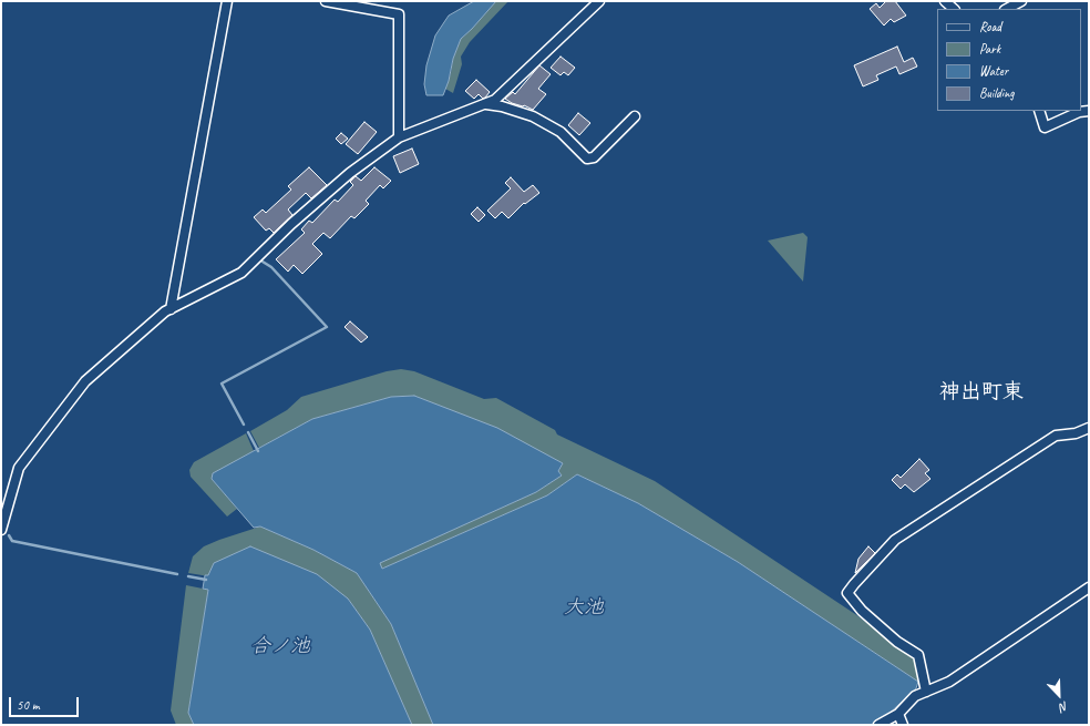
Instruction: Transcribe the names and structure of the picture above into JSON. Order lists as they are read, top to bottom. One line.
{"districts":["神出町東"],"water":["大池","合ノ池"],"legend":["Road","Park","Water","Building"],"scale_bar":"50 m","north":"bottom right"}
